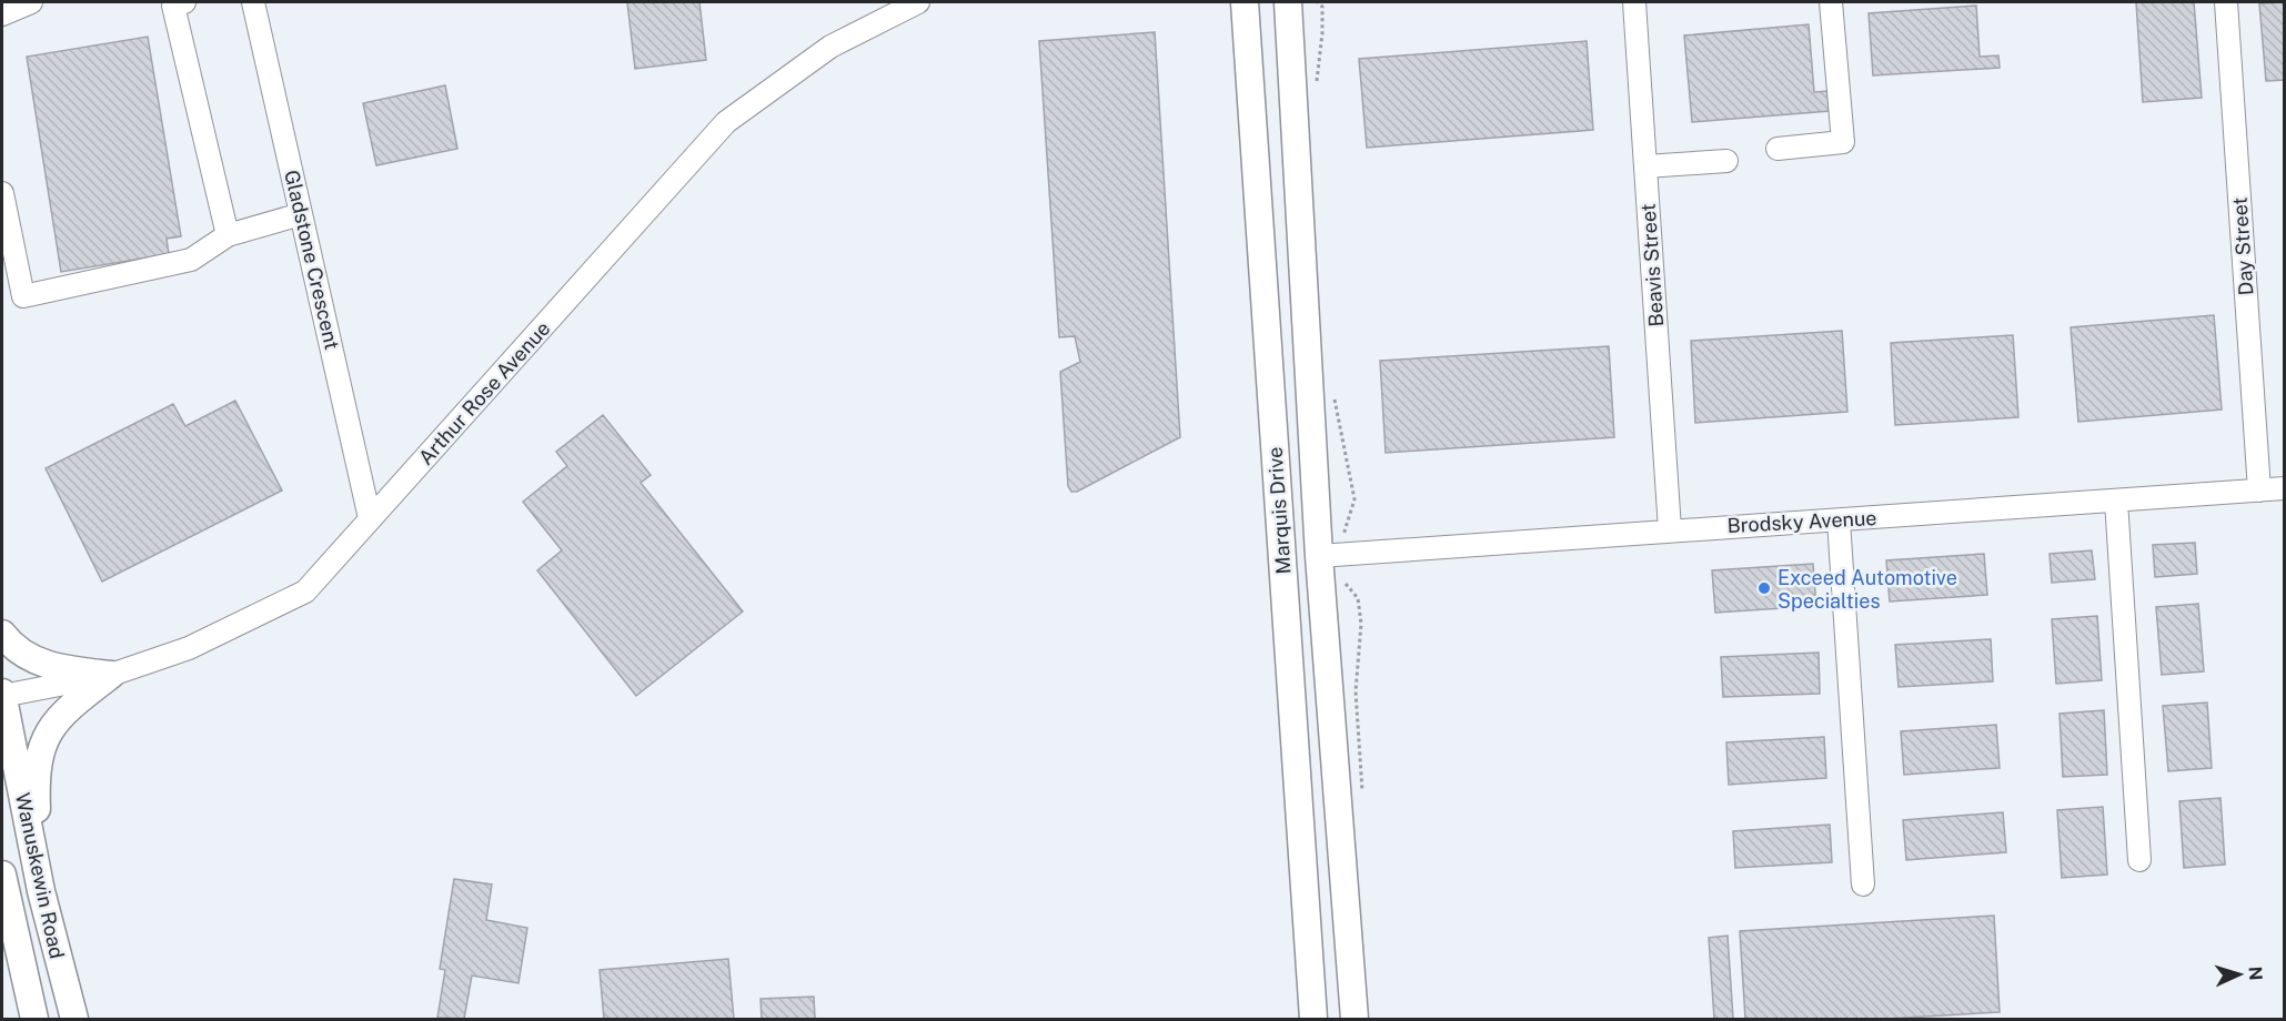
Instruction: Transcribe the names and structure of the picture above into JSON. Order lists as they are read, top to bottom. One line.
{"streets":{"main road":["Marquis Drive","Wanuskewin Road"],"street":["Day Street","Gladstone Crescent","Beavis Street","Arthur Rose Avenue","Brodsky Avenue"]},"crossings":[["Day Street","Brodsky Avenue"],["Gladstone Crescent","Arthur Rose Avenue"],["Beavis Street","Brodsky Avenue"],["Arthur Rose Avenue","Wanuskewin Road"],["Marquis Drive","Brodsky Avenue"]],"places":["Exceed Automotive Specialties"],"north":"right"}
